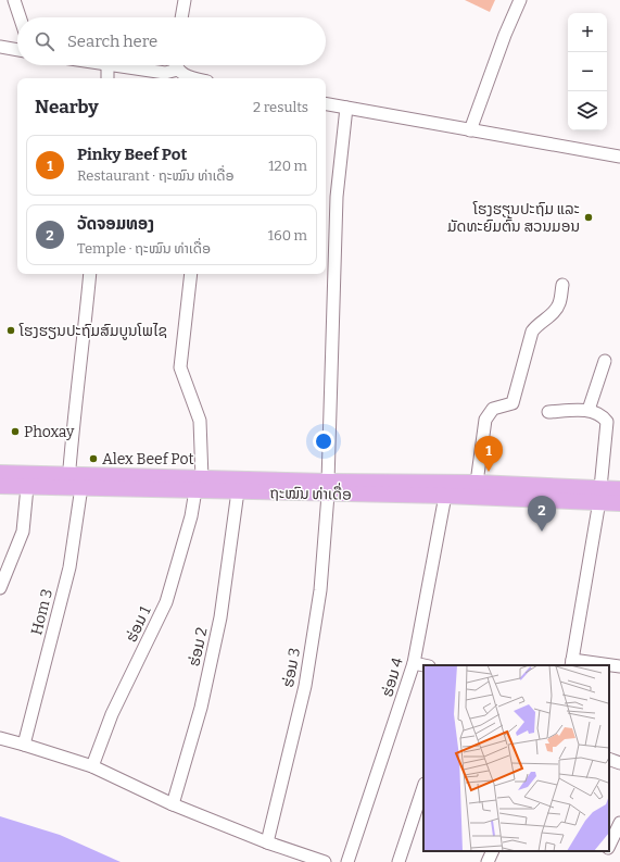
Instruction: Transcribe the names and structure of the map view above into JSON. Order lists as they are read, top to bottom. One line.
{"streets":{"main road":["ຖະໝົນ ທ່າເດື່ອ"],"street":["Hom 3","ຮ່ອມ 1","ຮ່ອມ 2","ຮ່ອມ 3","ຮ່ອມ 4"]},"crossings":[["ຖະໝົນ ທ່າເດື່ອ","Hom 3"],["ຖະໝົນ ທ່າເດື່ອ","ຮ່ອມ 1"],["ຖະໝົນ ທ່າເດື່ອ","ຮ່ອມ 2"],["ຖະໝົນ ທ່າເດື່ອ","ຮ່ອມ 3"],["ຖະໝົນ ທ່າເດື່ອ","ຮ່ອມ 4"]],"places":["ໂຮງຮຽນປະຖົມ ແລະ ມັດທະຍົມຕົ້ນ ສວນມອນ","ໂຮງຮຽນປະຖົມສົມບູນໂພໄຊ","Phoxay","Alex Beef Pot"],"page":{"map_buttons":["+","−"],"search":"Search here","heading":["Nearby","2 results"],"list":[{"mark":"1","name":"Pinky Beef Pot","note":"Restaurant · ຖະໝົນ ທ່າເດື່ອ","value":"120 m"},{"mark":"2","name":"ວັດຈອມທອງ","note":"Temple · ຖະໝົນ ທ່າເດື່ອ","value":"160 m"}],"pins":["1","2"]}}
